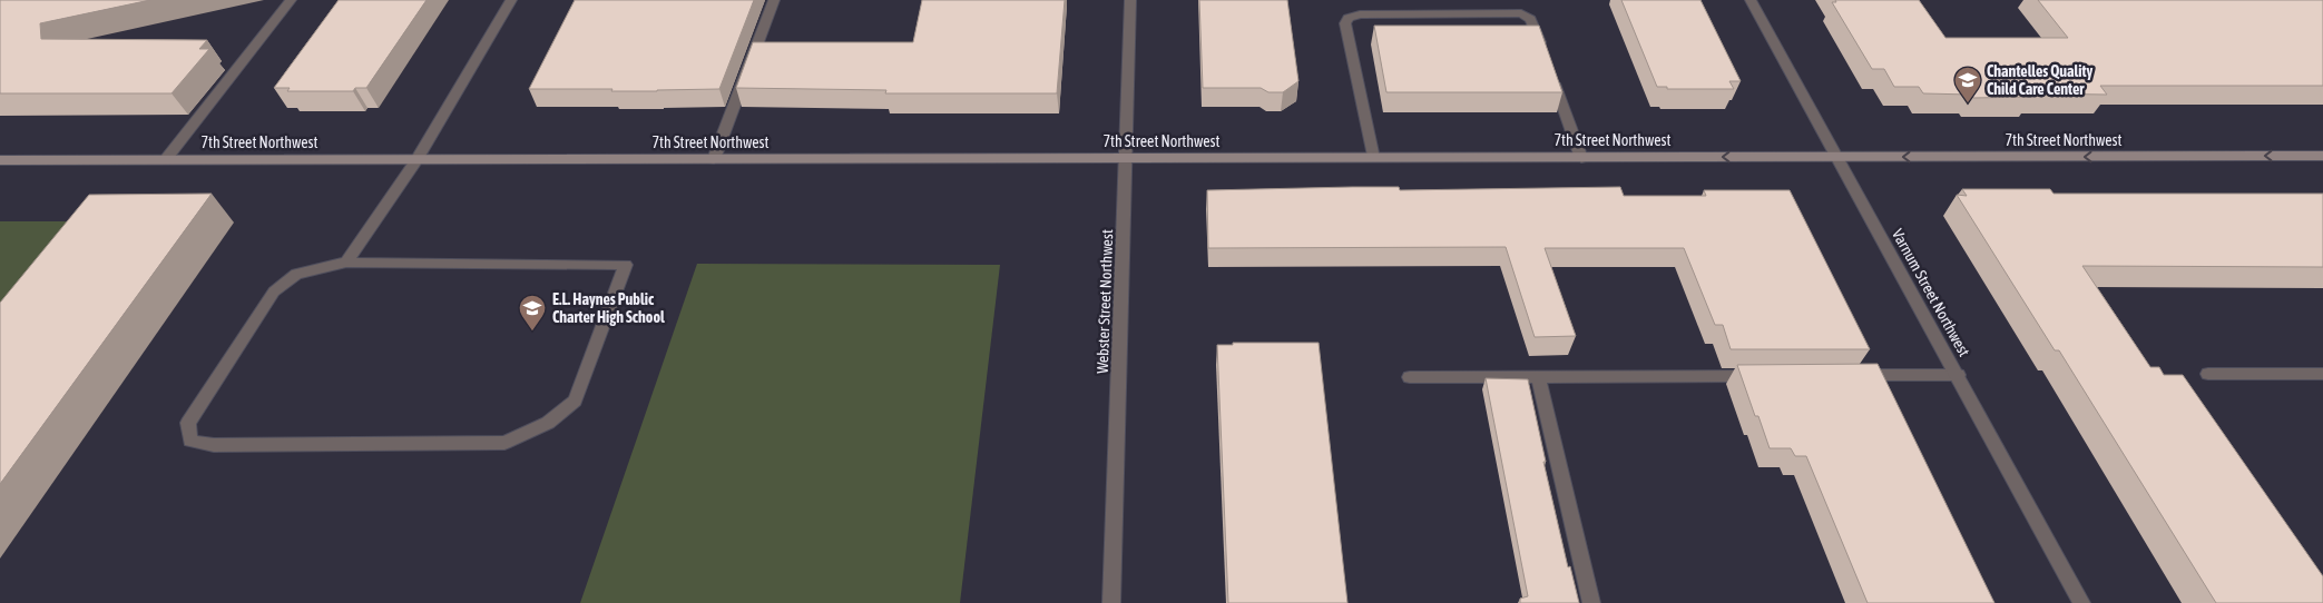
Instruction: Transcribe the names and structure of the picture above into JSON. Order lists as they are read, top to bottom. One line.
{"streets":{"street":["7th Street Northwest","Varnum Street Northwest","Webster Street Northwest"]},"crossings":[["7th Street Northwest","Varnum Street Northwest"],["7th Street Northwest","Webster Street Northwest"]],"places":{"school or university":["Chantelles Quality Child Care Center","E.L. Haynes Public Charter High School"]}}
